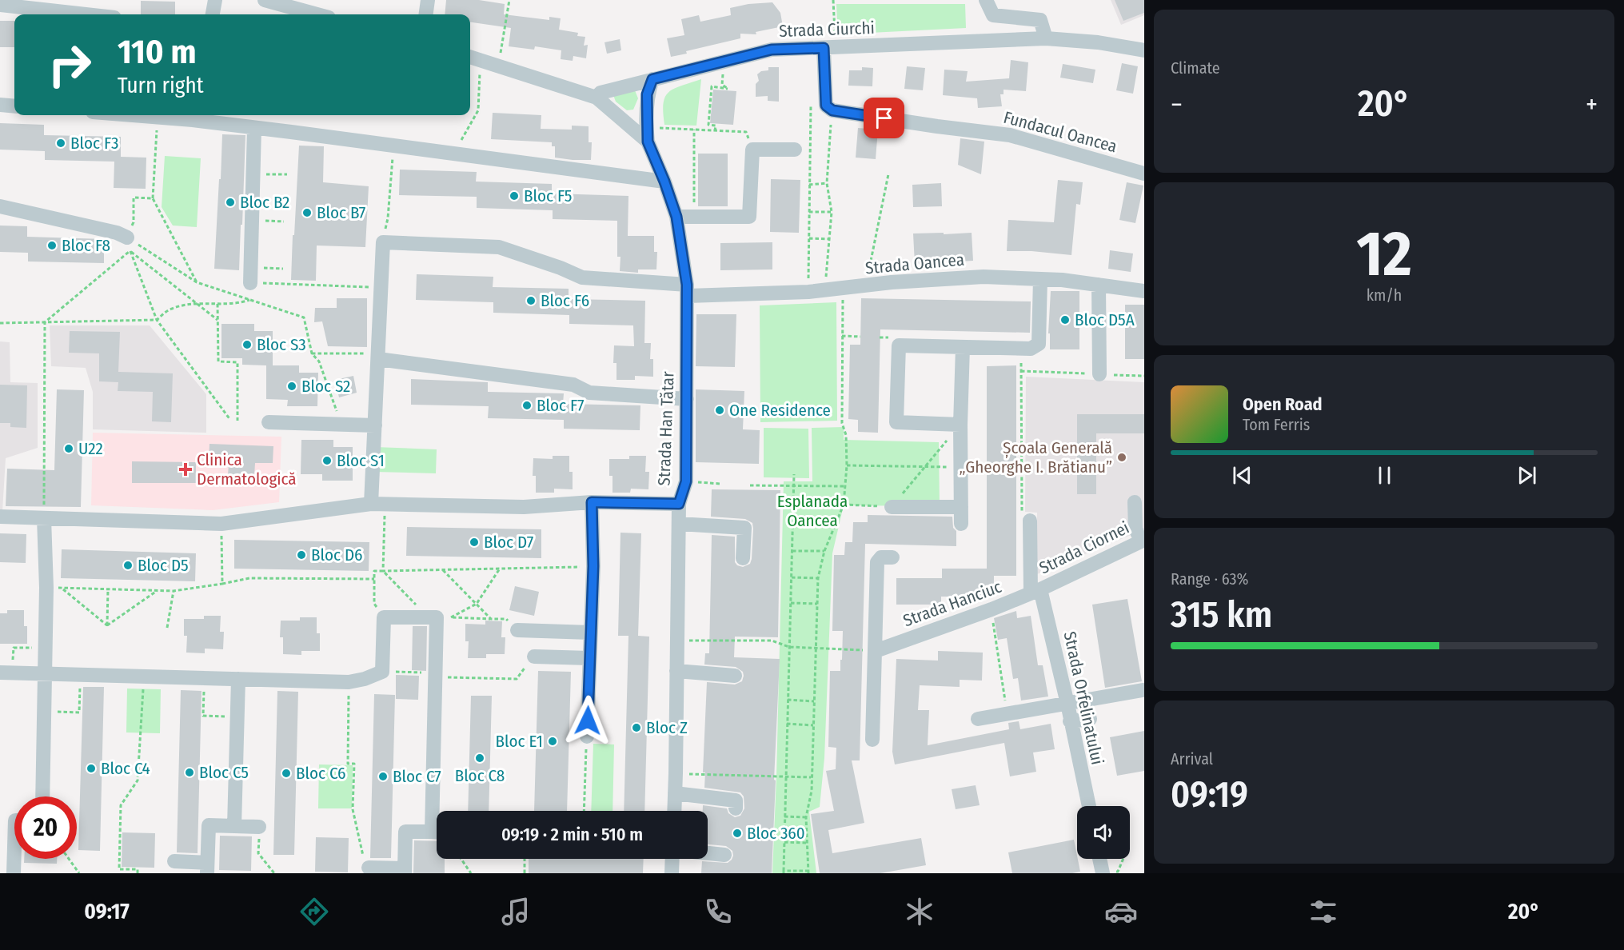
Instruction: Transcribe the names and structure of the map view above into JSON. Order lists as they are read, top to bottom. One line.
{"streets":{"street":["Strada Ciurchi","Fundacul Oancea","Strada Oancea","Strada Han Tătar","Strada Ciornei","Strada Hanciuc","Strada Orfelinatului"]},"crossings":[["Strada Ciurchi","Fundacul Oancea"],["Strada Ciurchi","Strada Han Tătar"],["Strada Oancea","Strada Han Tătar"],["Strada Ciornei","Strada Hanciuc"],["Strada Ciornei","Strada Orfelinatului"],["Strada Hanciuc","Strada Orfelinatului"]],"parks":["Esplanada Oancea"],"places":{"other":["Bloc F3","Bloc F5","Bloc B2","Bloc B7","Bloc F8","Bloc F6","Bloc D5A","Bloc S3","Bloc S2","Bloc F7","One Residence","U22","Școala Generală „Gheorghe I. Brătianu”","Bloc S1","Bloc D7","Bloc D6","Bloc D5","Bloc Z","Bloc E1","Bloc C8","Bloc C4","Bloc C5","Bloc C6","Bloc C7","Bloc 360"],"health":["Clinica Dermatologică"]},"page":{"tile":["Climate",["12","km/h"],["Range · 63%","315 km"],["Arrival","09:19"]],"turn":["110 m","Turn right"],"heat":["−","20°","+"],"song":["Open Road","Tom Ferris"],"limit":"20","trip":"09:19 · 2 min · 510 m","tabs":["09:17","20°"]}}
